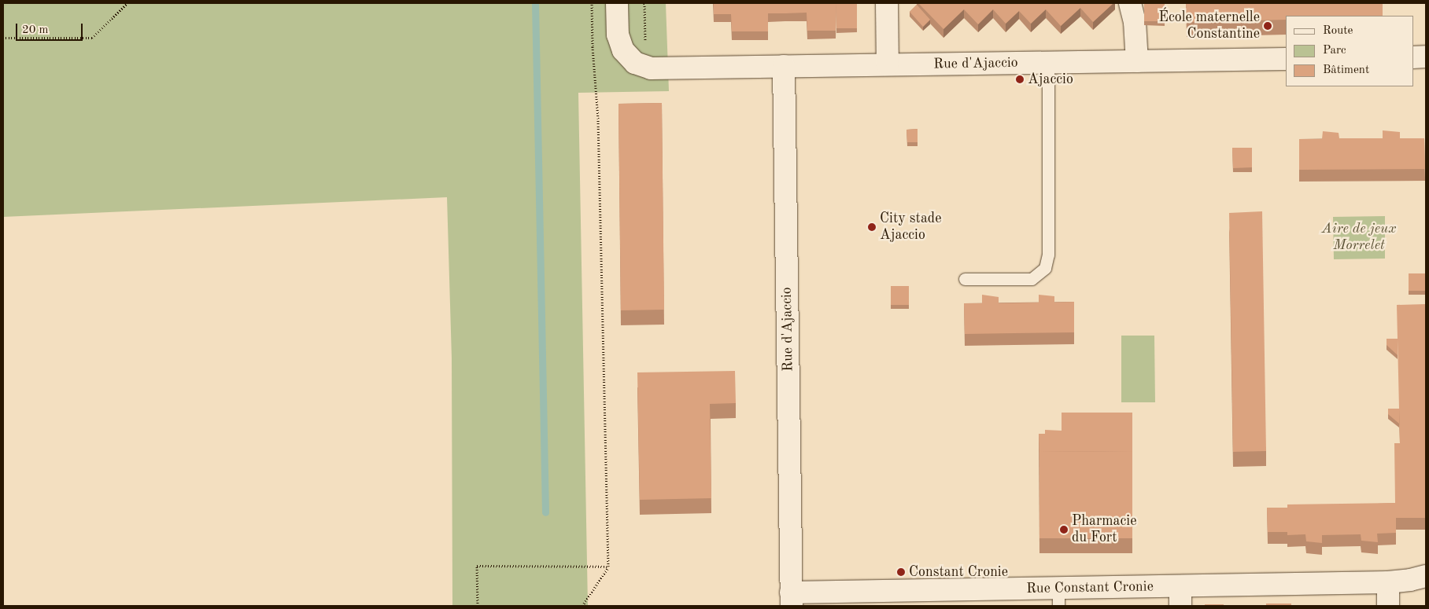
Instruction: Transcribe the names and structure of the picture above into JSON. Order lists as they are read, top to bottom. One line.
{"streets":{"street":["Rue d'Ajaccio","Rue Constant Cronie"]},"crossings":[["Rue d'Ajaccio","Rue Constant Cronie"]],"parks":["Aire de jeux Morrelet"],"places":["École maternelle Constantine","Ajaccio","City stade Ajaccio","Pharmacie du Fort","Constant Cronie"],"legend":["Route","Parc","Bâtiment"],"scale_bar":"20 m"}
